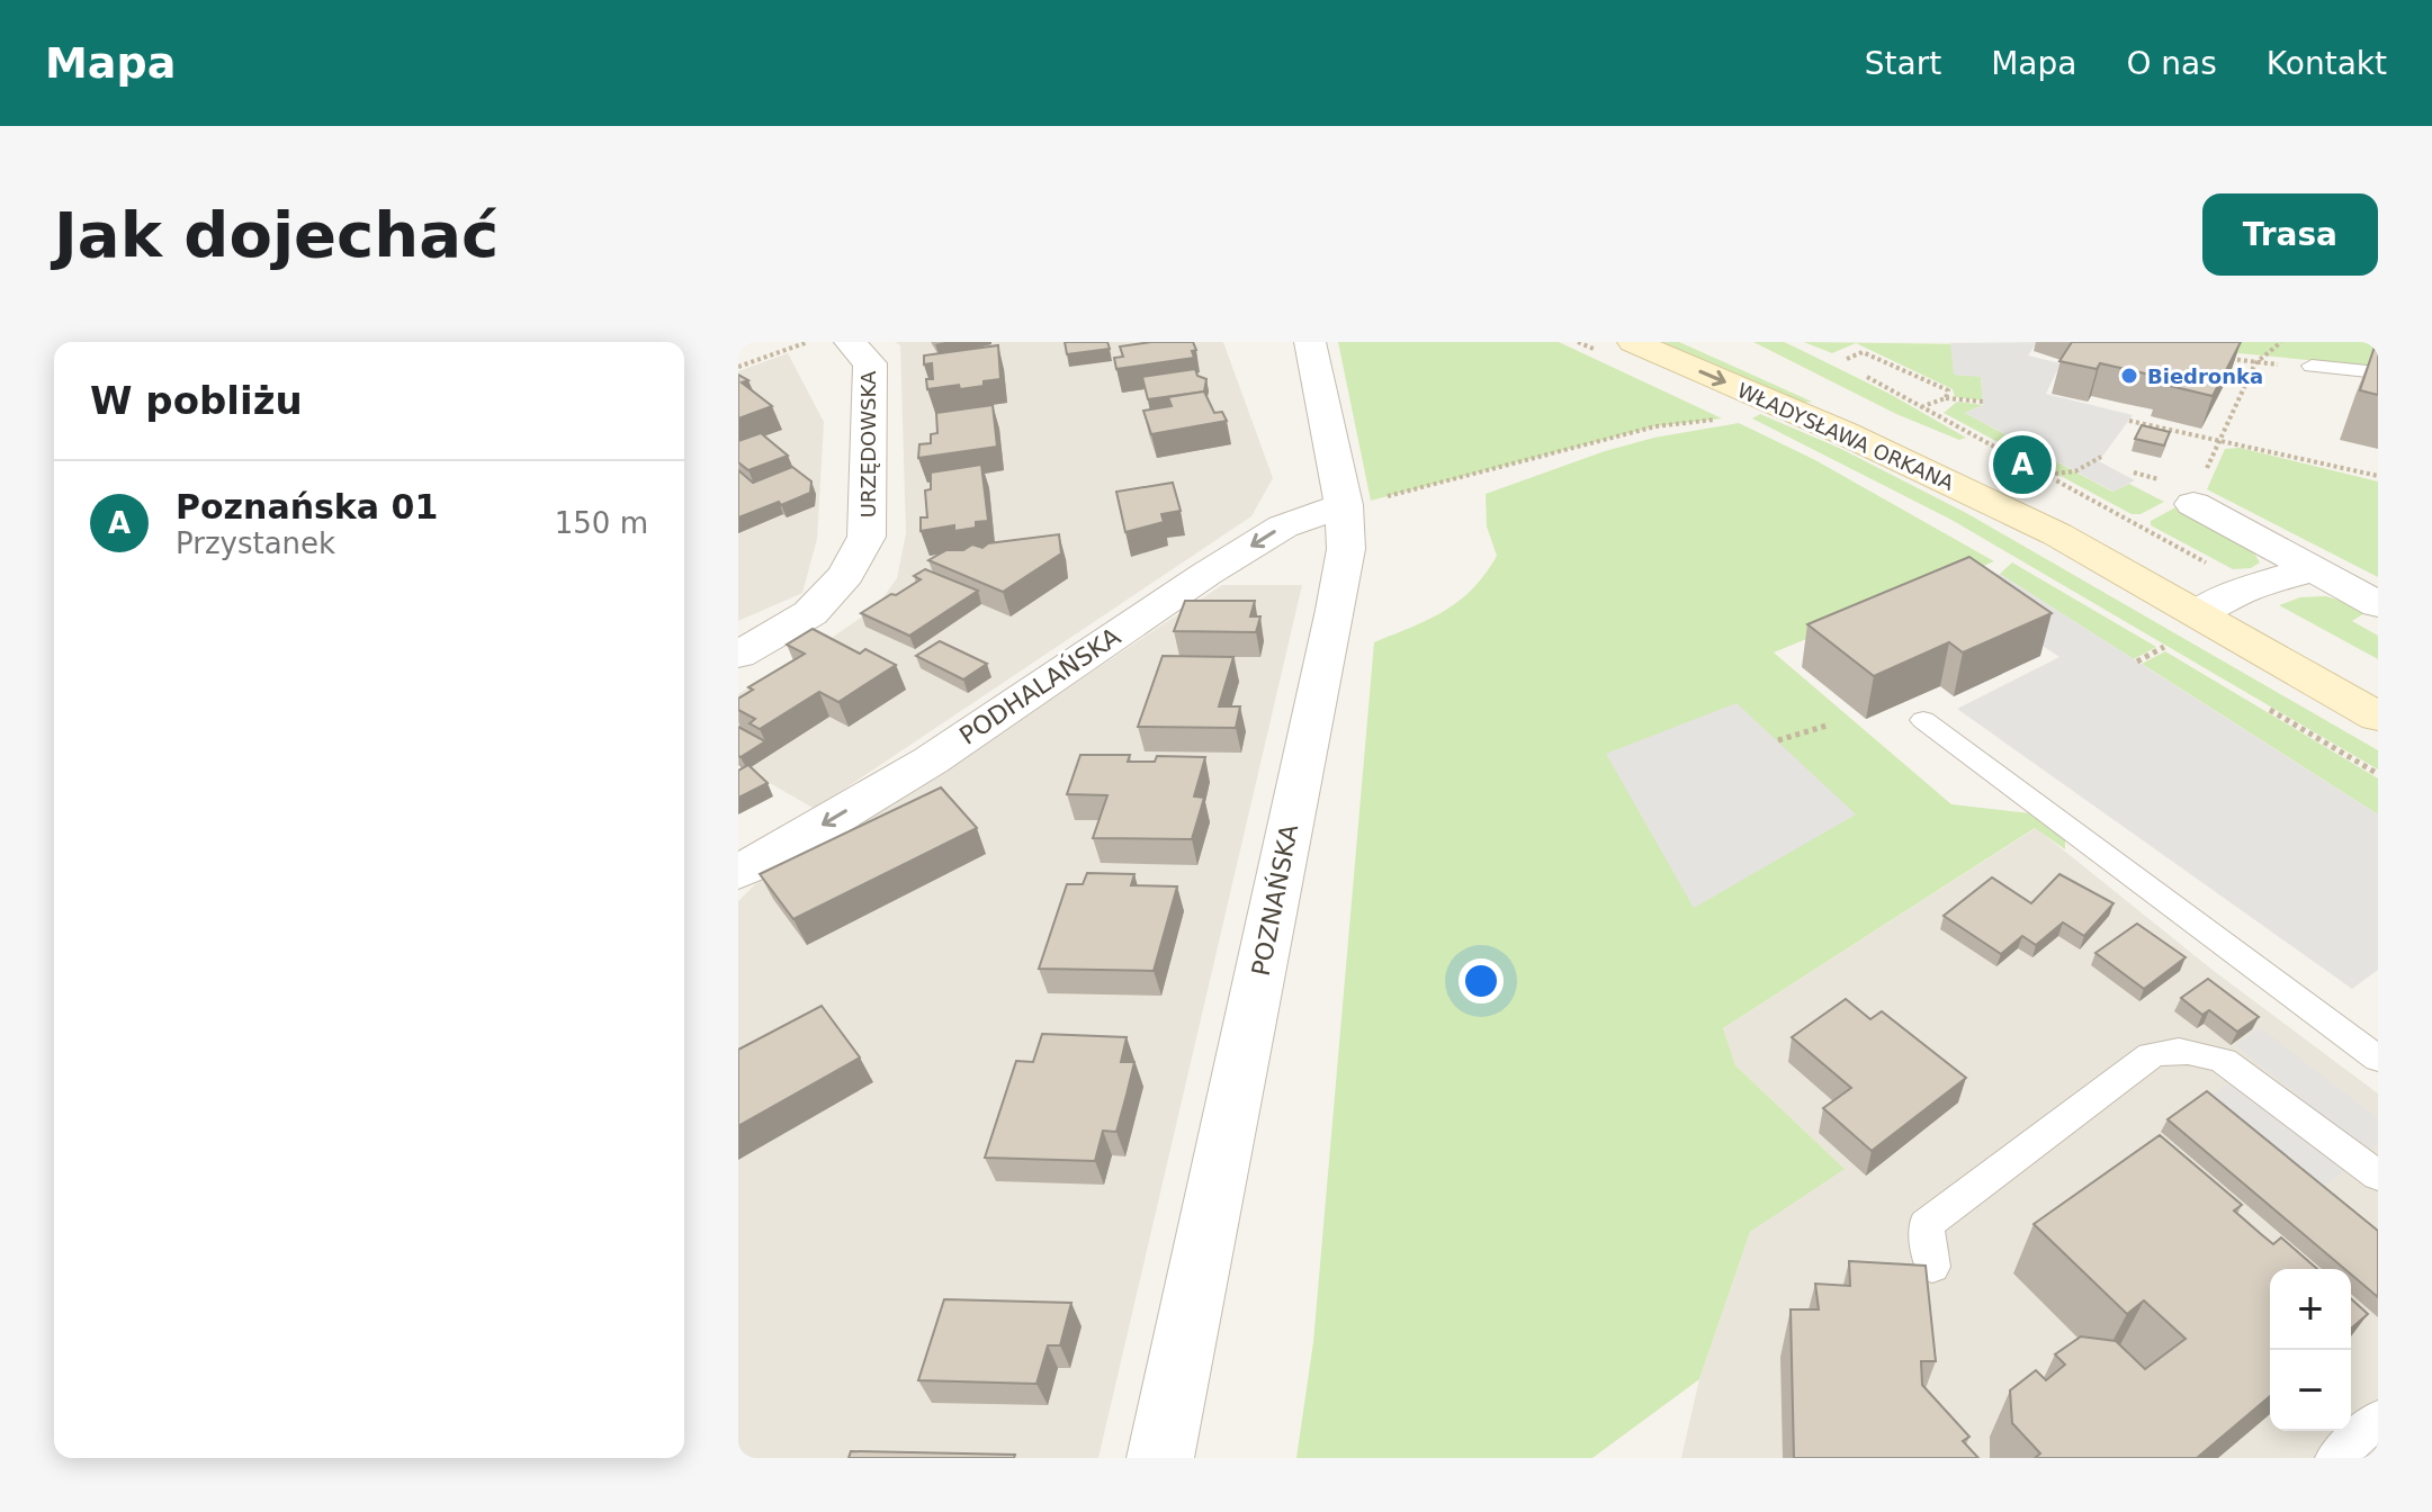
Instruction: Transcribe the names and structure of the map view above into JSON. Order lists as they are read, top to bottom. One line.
{"streets":{"street":["WŁADYSŁAWA ORKANA","URZĘDOWSKA","PODHALAŃSKA","POZNAŃSKA"]},"crossings":[["PODHALAŃSKA","POZNAŃSKA"]],"one_way":["PODHALAŃSKA"],"places":["Biedronka"],"page":{"header":"Mapa","nav":["Start","Mapa","O nas","Kontakt"],"buttons":"Trasa","title":"Jak dojechać","heading":"W pobliżu","pins":"A","list":[{"mark":"A","name":"Poznańska 01","note":"Przystanek","value":"150 m"}],"map_buttons":["+","−"]}}
